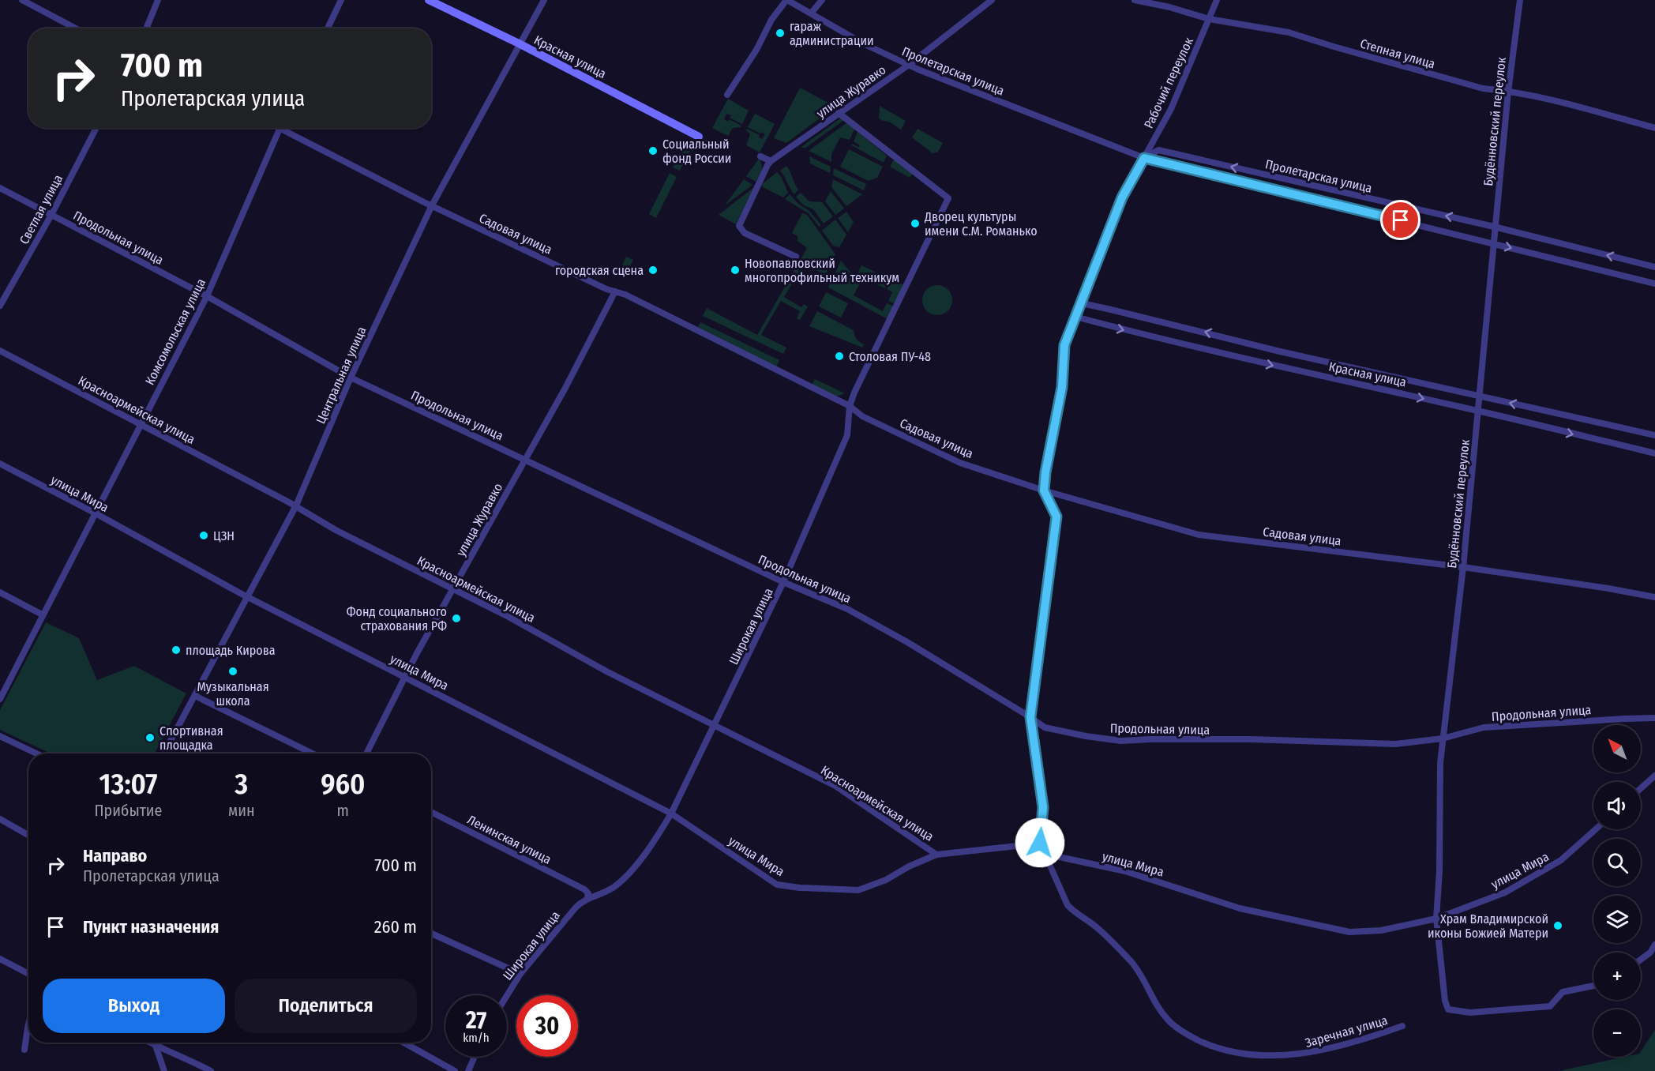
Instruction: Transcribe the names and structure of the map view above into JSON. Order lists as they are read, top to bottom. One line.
{"streets":{"street":["Степная улица","Красная улица","Пролетарская улица","Рабочий переулок","улица Журавко","Будённовский переулок","Светлая улица","Садовая улица","Продольная улица","Комсомольская улица","Центральная улица","Красноармейская улица","улица Мира","Широкая улица","Ленинская улица","Заречная улица"]},"crossings":[["Степная улица","Рабочий переулок"],["Степная улица","Будённовский переулок"],["Красная улица","Рабочий переулок"],["Красная улица","Будённовский переулок"],["Красная улица","Центральная улица"],["Пролетарская улица","Рабочий переулок"],["Пролетарская улица","улица Журавко"],["Пролетарская улица","Будённовский переулок"],["Рабочий переулок","Садовая улица"],["улица Журавко","Садовая улица"],["улица Журавко","Продольная улица"],["улица Журавко","Красноармейская улица"],["улица Журавко","улица Мира"],["улица Журавко","Широкая улица"],["Будённовский переулок","Садовая улица"],["Будённовский переулок","Продольная улица"],["Будённовский переулок","улица Мира"],["Светлая улица","Продольная улица"],["Садовая улица","Центральная улица"],["Садовая улица","Широкая улица"],["Продольная улица","Комсомольская улица"],["Продольная улица","Центральная улица"],["Продольная улица","Широкая улица"],["Комсомольская улица","Красноармейская улица"],["Комсомольская улица","улица Мира"],["Центральная улица","Красноармейская улица"],["Центральная улица","улица Мира"],["Красноармейская улица","улица Мира"],["Красноармейская улица","Широкая улица"],["улица Мира","Широкая улица"],["улица Мира","Заречная улица"],["Широкая улица","Ленинская улица"]],"places":["гараж администрации","Социальный фонд России","Дворец культуры имени С.М. Романько","городская сцена","Новопавловский многопрофильный техникум","Столовая ПУ-48","ЦЗН","Фонд социального страхования РФ","площадь Кирова","Музыкальная школа","Cпортивная площадка","Храм Владимирской иконы Божией Матери"],"north":"top left","page":{"turn":["700 m","Пролетарская улица"],"map_buttons":["+","−"],"eta":["13:07","Прибытие","3","мин","960","m"],"list":[{"name":"Направо","note":"Пролетарская улица","value":"700 m"},{"name":"Пункт назначения","value":"260 m"}],"buttons":["Выход","Поделиться"],"speed":"27 km/h","limit":"30"}}
